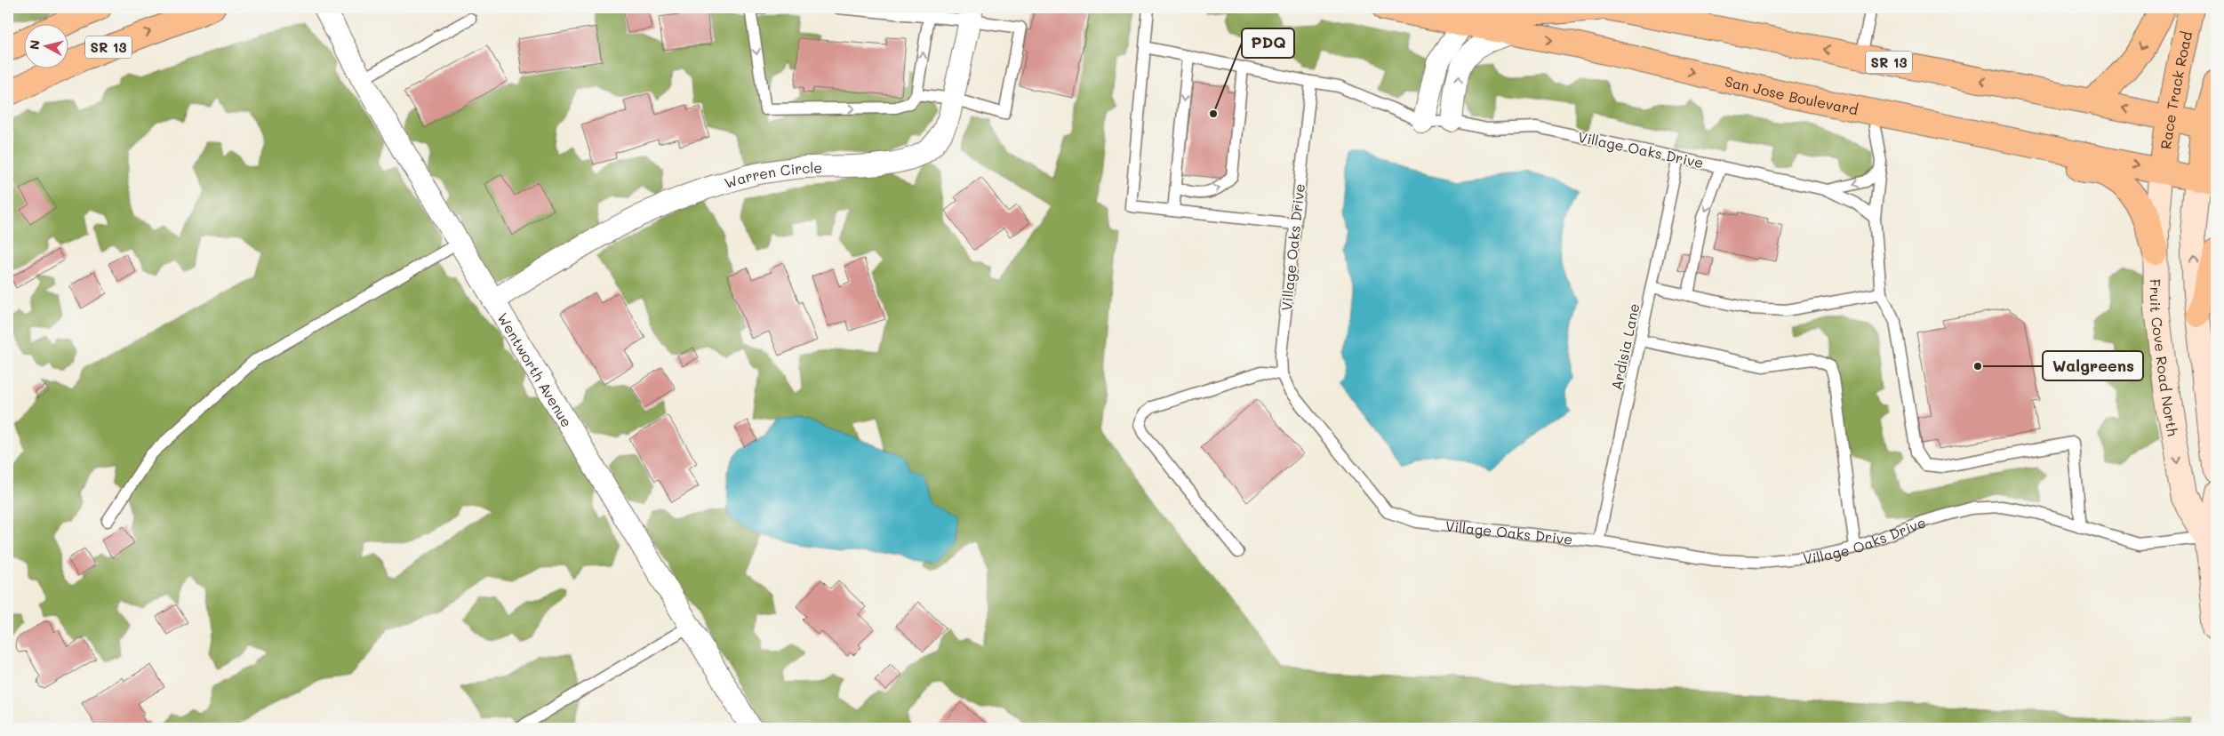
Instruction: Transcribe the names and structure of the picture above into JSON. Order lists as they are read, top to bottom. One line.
{"streets":{"main road":["SR 13","Race Track Road","San Jose Boulevard"],"street":["Warren Circle","Fruit Cove Road North","Wentworth Avenue"],"lane":["Village Oaks Drive","Ardisia Lane"]},"crossings":[["SR 13","Race Track Road"],["Race Track Road","San Jose Boulevard"],["Race Track Road","Fruit Cove Road North"],["San Jose Boulevard","Fruit Cove Road North"],["Village Oaks Drive","Ardisia Lane"],["Village Oaks Drive","Fruit Cove Road North"],["Warren Circle","Wentworth Avenue"]],"places":["PDQ","Walgreens"],"north":"left"}
